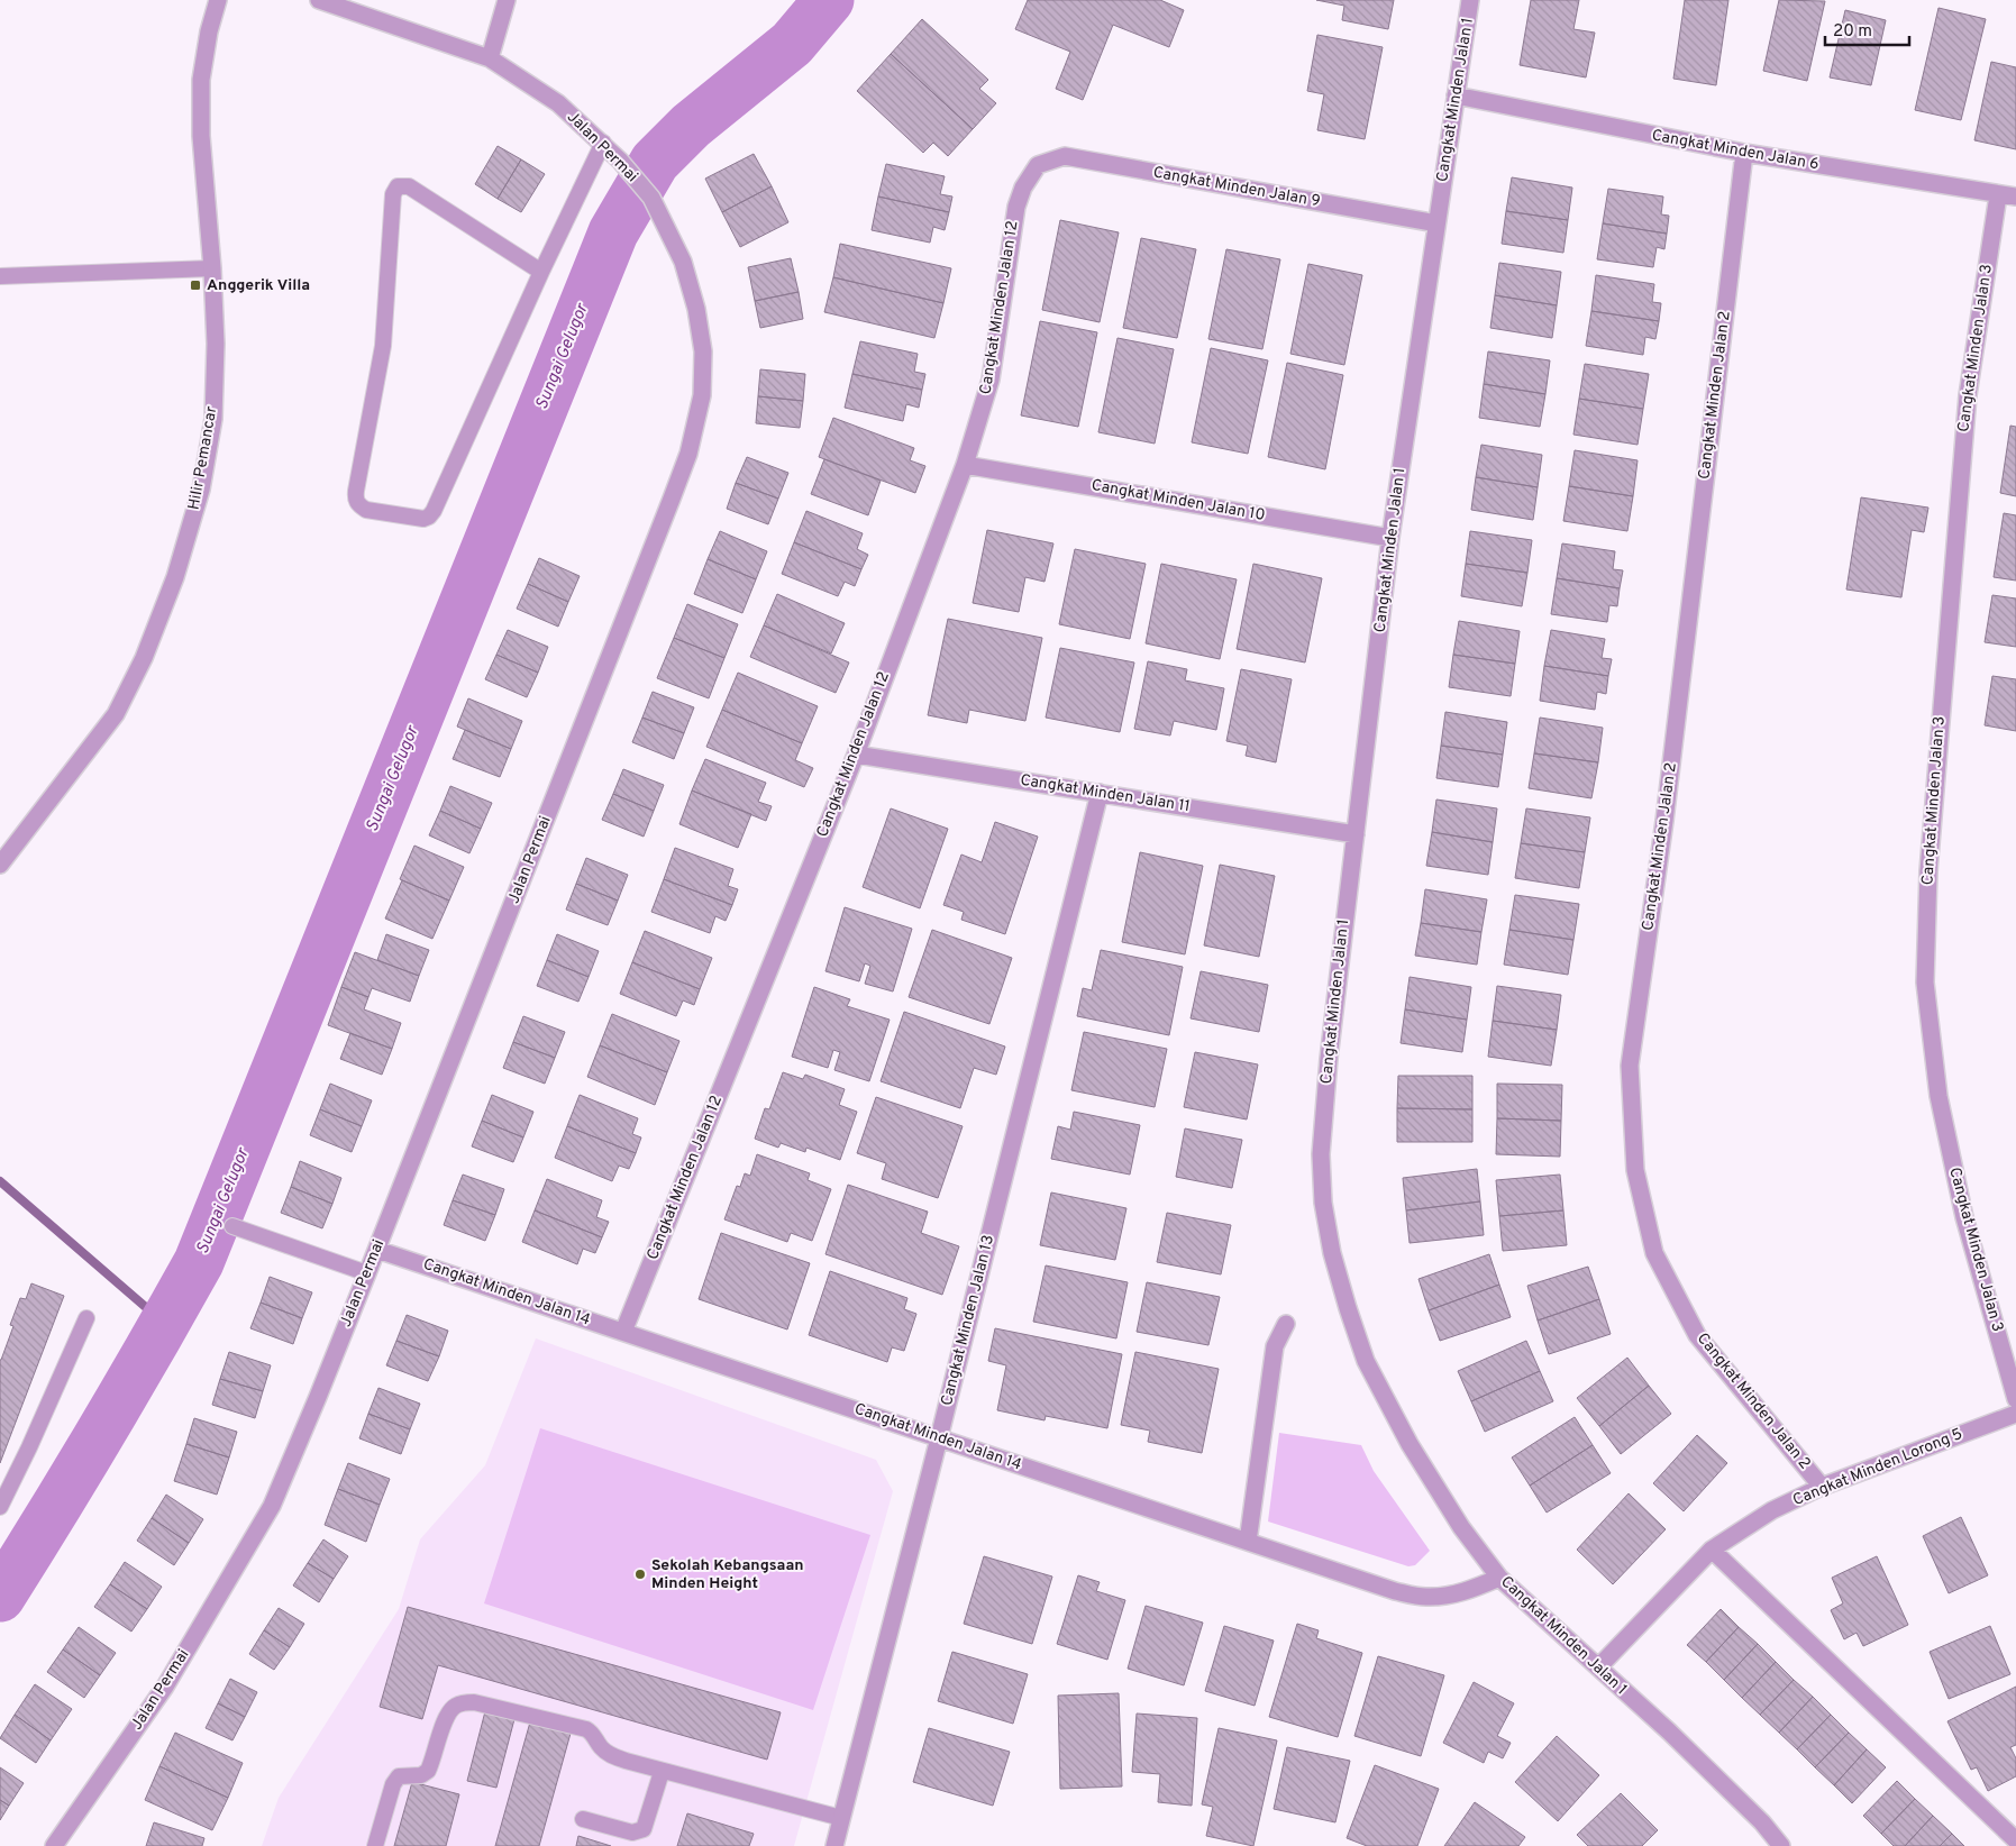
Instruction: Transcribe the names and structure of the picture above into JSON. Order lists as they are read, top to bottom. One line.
{"streets":{"street":["Cangkat Minden Jalan 1","Jalan Permai","Cangkat Minden Jalan 6","Cangkat Minden Jalan 9","Cangkat Minden Jalan 12","Cangkat Minden Jalan 3","Cangkat Minden Jalan 2","Hilir Pemancar","Cangkat Minden Jalan 10","Cangkat Minden Jalan 11","Cangkat Minden Jalan 14","Cangkat Minden Jalan 13","Cangkat Minden Lorong 5"]},"crossings":[["Cangkat Minden Jalan 1","Cangkat Minden Jalan 6"],["Cangkat Minden Jalan 1","Cangkat Minden Jalan 9"],["Cangkat Minden Jalan 1","Cangkat Minden Jalan 10"],["Cangkat Minden Jalan 1","Cangkat Minden Jalan 11"],["Cangkat Minden Jalan 1","Cangkat Minden Jalan 14"],["Cangkat Minden Jalan 1","Cangkat Minden Lorong 5"],["Jalan Permai","Cangkat Minden Jalan 14"],["Cangkat Minden Jalan 6","Cangkat Minden Jalan 3"],["Cangkat Minden Jalan 6","Cangkat Minden Jalan 2"],["Cangkat Minden Jalan 9","Cangkat Minden Jalan 12"],["Cangkat Minden Jalan 12","Cangkat Minden Jalan 10"],["Cangkat Minden Jalan 12","Cangkat Minden Jalan 11"],["Cangkat Minden Jalan 12","Cangkat Minden Jalan 14"],["Cangkat Minden Jalan 2","Cangkat Minden Lorong 5"],["Cangkat Minden Jalan 11","Cangkat Minden Jalan 13"],["Cangkat Minden Jalan 14","Cangkat Minden Jalan 13"]],"water":["Sungai Gelugor"],"places":{"transit":["Anggerik Villa"],"other":["Sekolah Kebangsaan Minden Height"]},"scale_bar":"20 m"}
